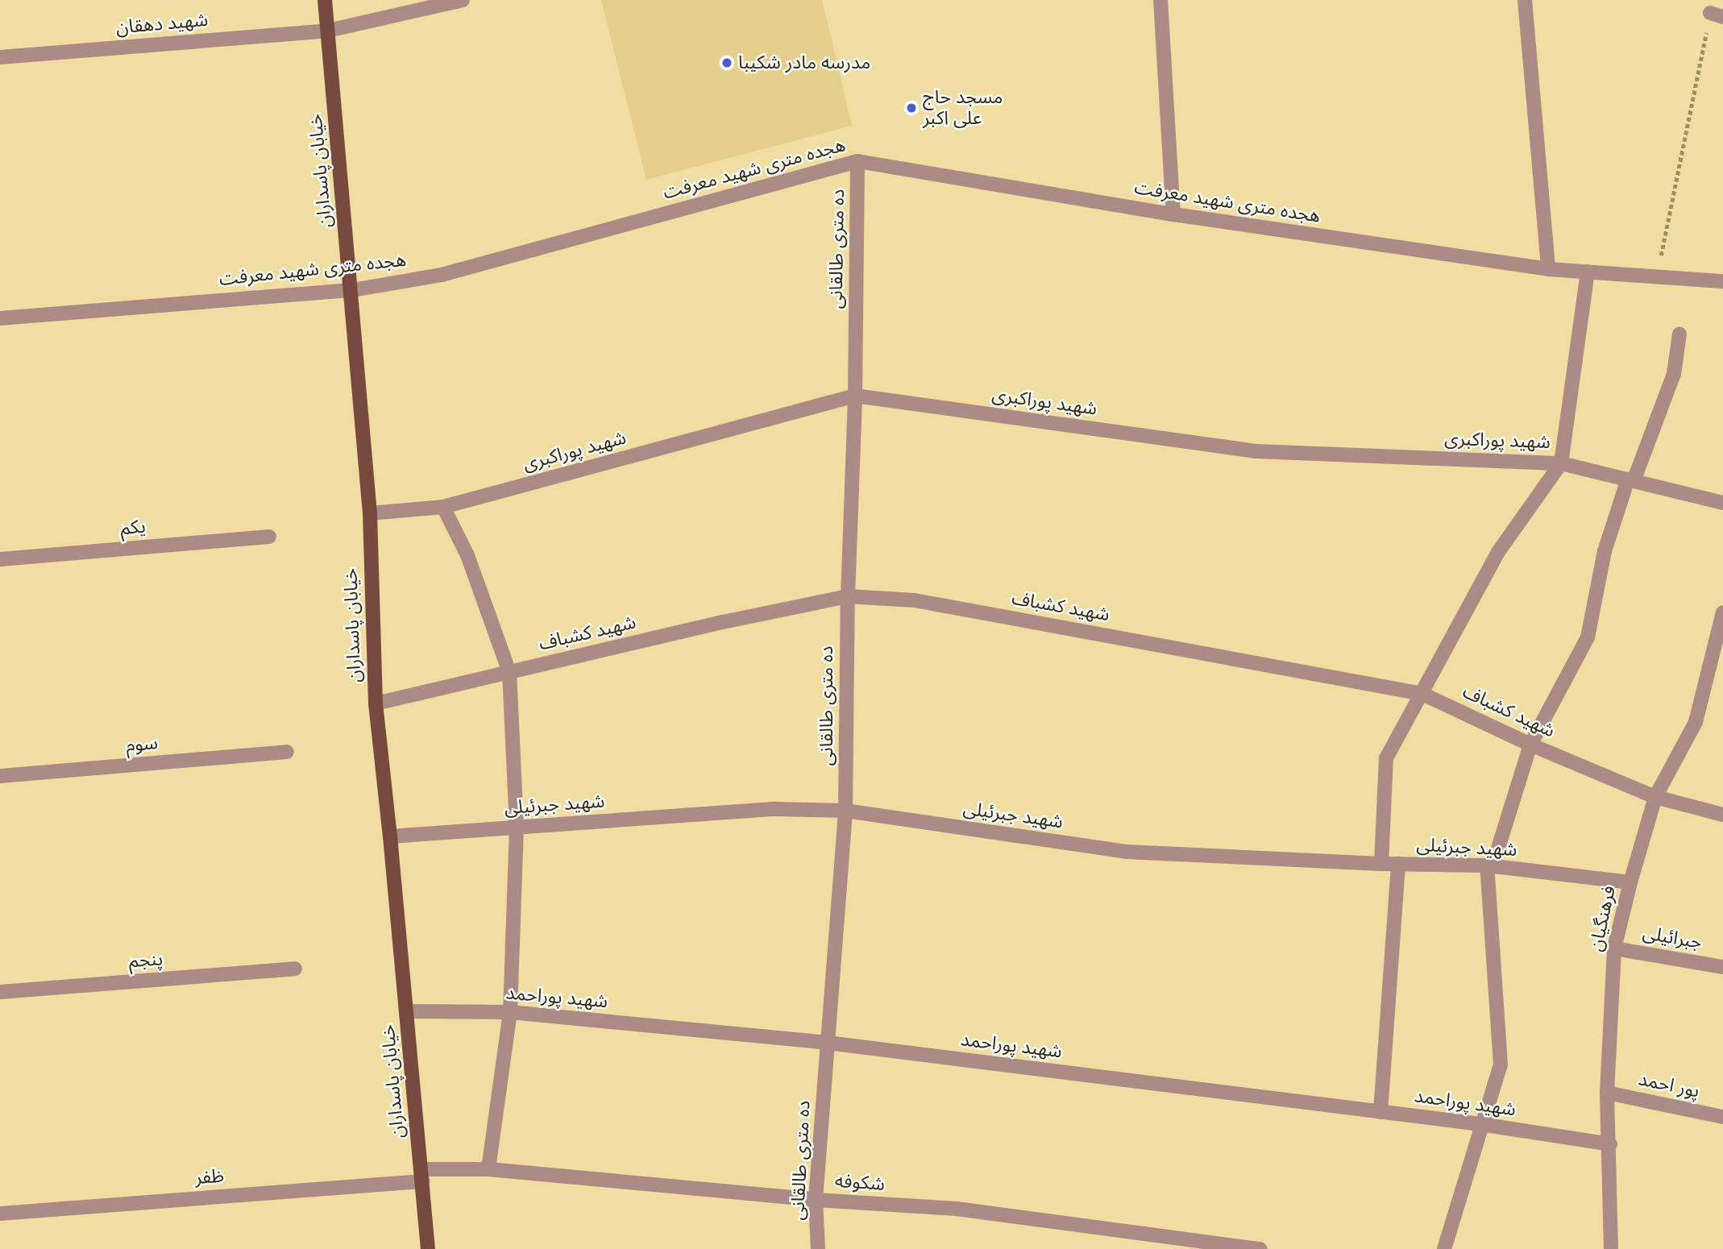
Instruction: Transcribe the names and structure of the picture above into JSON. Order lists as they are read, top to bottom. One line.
{"streets":{"main road":["خیابان پاسداران"],"street":["شهید دهقان","هجده متری شهید معرفت","ده متری طالقانی","شهید پوراکبری","یکم","شهید کشباف","سوم","شهید جبرئیلی","فرهنگیان","جبرائیلی","پنجم","شهید پوراحمد","پور احمد","ظفر","شکوفه"]},"crossings":[["شهید دهقان","خیابان پاسداران"],["هجده متری شهید معرفت","خیابان پاسداران"],["هجده متری شهید معرفت","ده متری طالقانی"],["خیابان پاسداران","شهید پوراکبری"],["خیابان پاسداران","شهید کشباف"],["خیابان پاسداران","شهید جبرئیلی"],["خیابان پاسداران","شهید پوراحمد"],["خیابان پاسداران","ظفر"],["خیابان پاسداران","شکوفه"],["ده متری طالقانی","شهید پوراکبری"],["ده متری طالقانی","شهید کشباف"],["ده متری طالقانی","شهید جبرئیلی"],["ده متری طالقانی","شهید پوراحمد"],["ده متری طالقانی","شکوفه"],["شهید کشباف","فرهنگیان"],["شهید جبرئیلی","فرهنگیان"],["فرهنگیان","جبرائیلی"],["فرهنگیان","شهید پوراحمد"],["فرهنگیان","پور احمد"],["ظفر","شکوفه"]],"places":["مدرسه مادر شکیبا","مسجد حاج علی اکبر"]}
